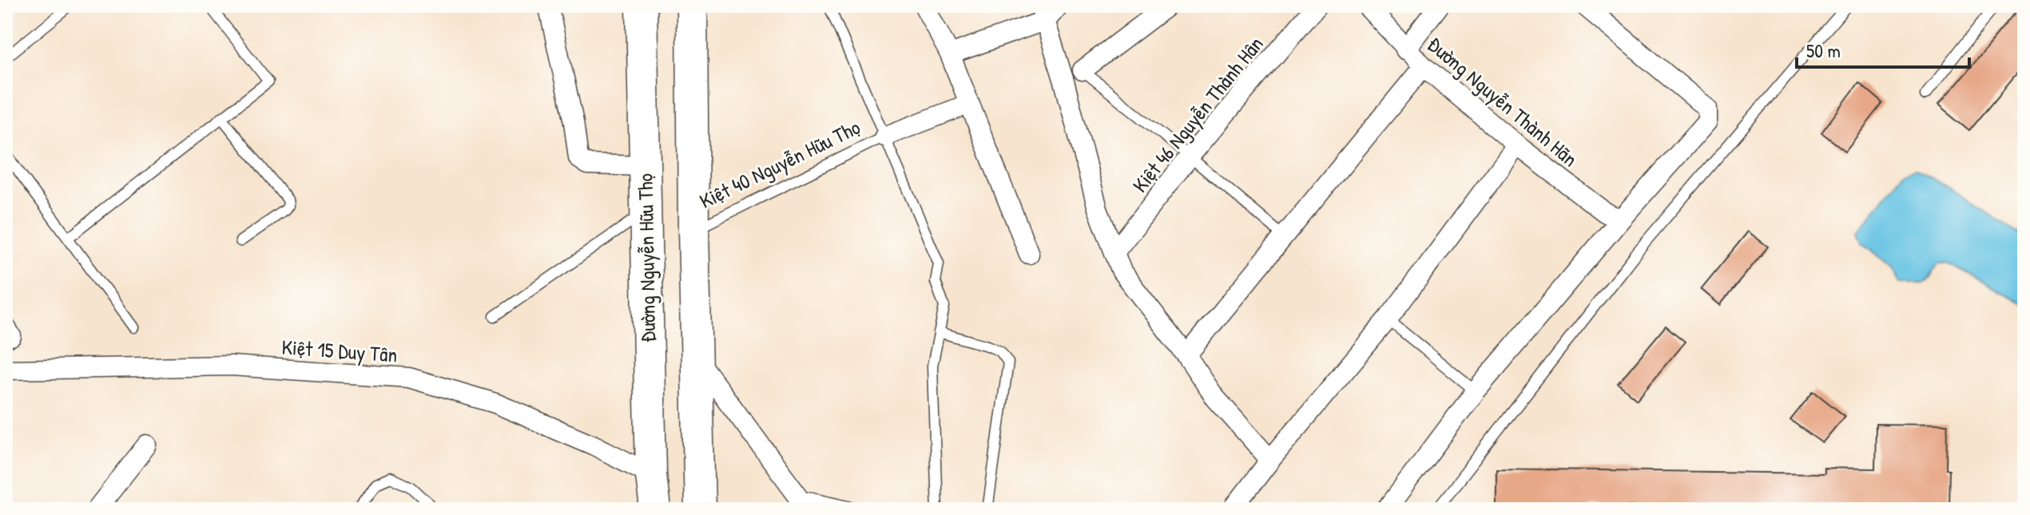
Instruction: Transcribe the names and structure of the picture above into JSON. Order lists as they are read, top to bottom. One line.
{"streets":{"main road":["Đường Nguyễn Hữu Thọ"],"street":["Đường Nguyễn Thành Hãn","Kiệt 46 Nguyễn Thành Hân","Kiệt 15 Duy Tân"],"lane":["Kiệt 40 Nguyễn Hữu Thọ"]},"crossings":[["Đường Nguyễn Hữu Thọ","Kiệt 15 Duy Tân"]],"scale_bar":"50 m"}
